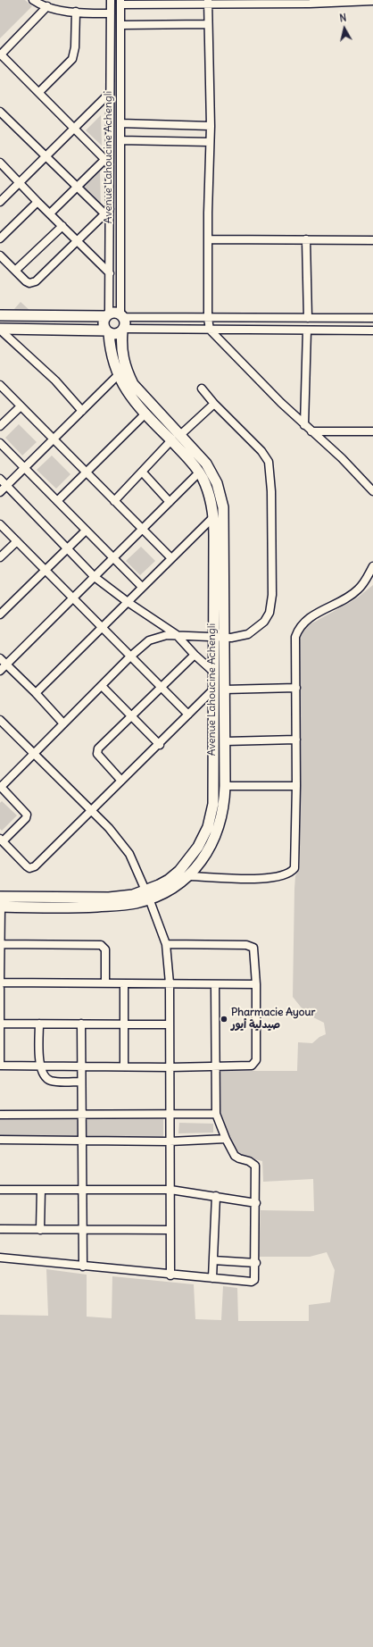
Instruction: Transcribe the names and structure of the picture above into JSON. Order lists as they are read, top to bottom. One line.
{"streets":{"street":["Avenue Lahoucine Achengli"]},"places":["Pharmacie Ayour صيدلية أيور"],"north":"top"}
